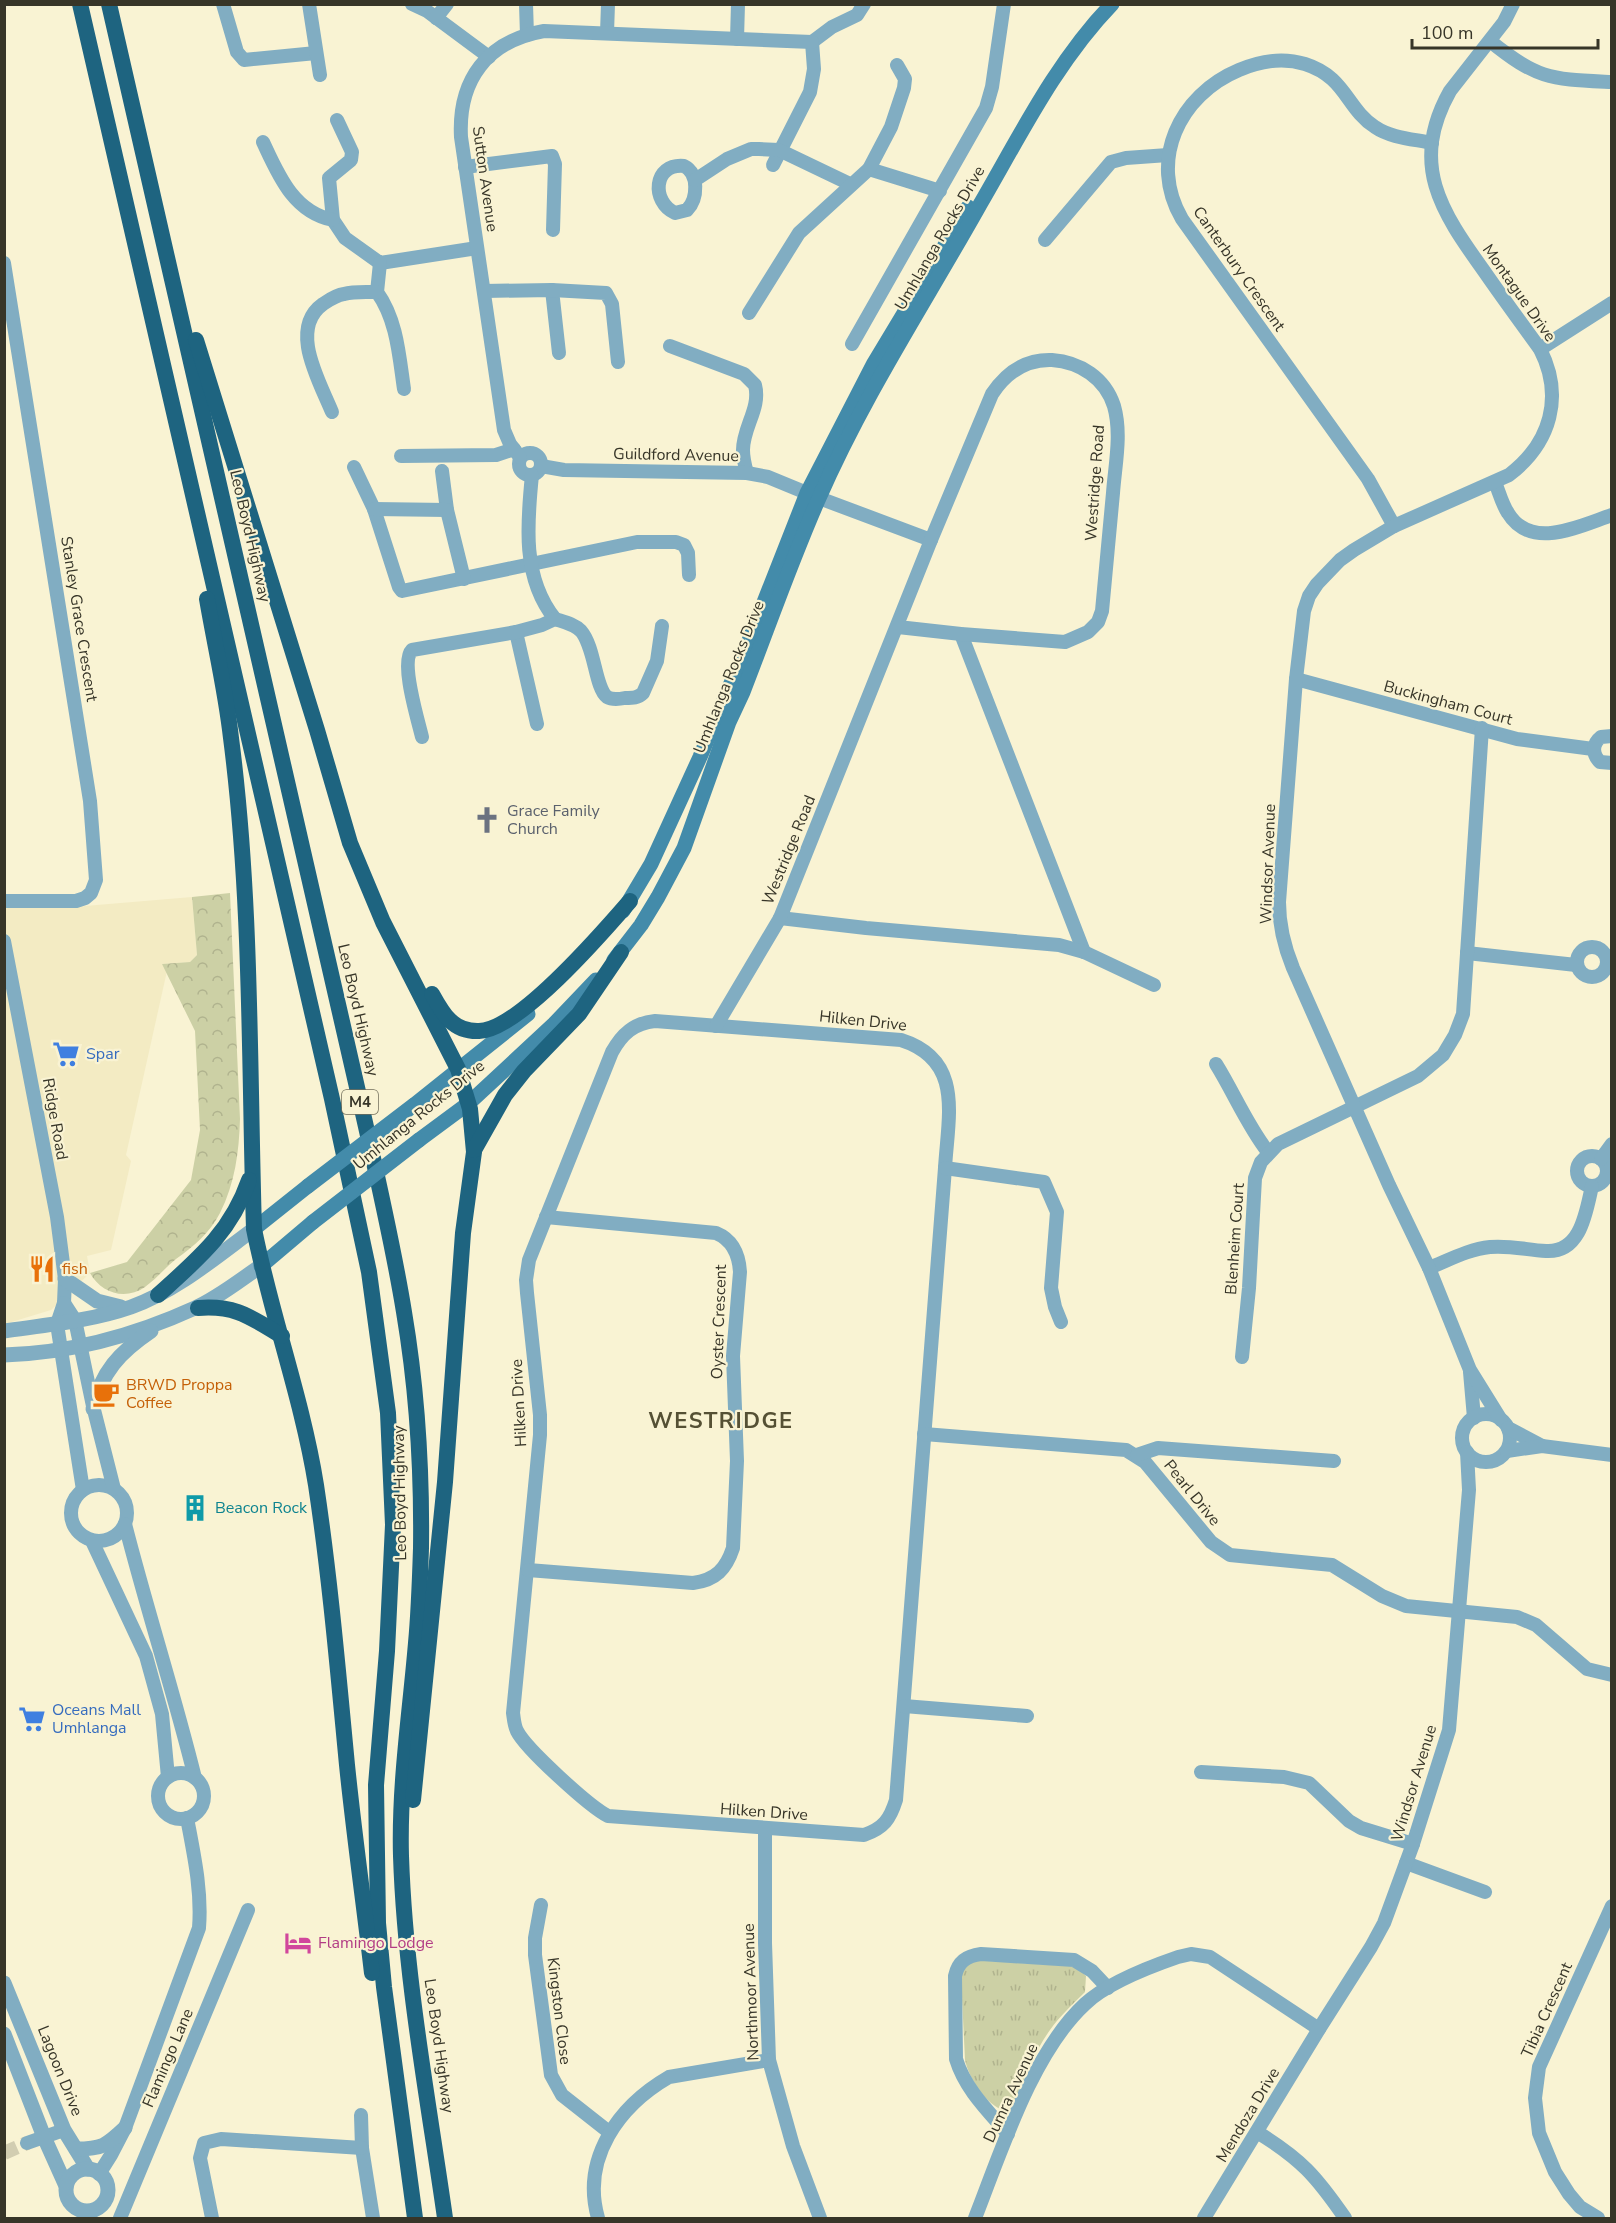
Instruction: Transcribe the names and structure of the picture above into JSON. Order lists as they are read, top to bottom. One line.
{"streets":{"highway":["Leo Boyd Highway","M4"],"main road":["Umhlanga Rocks Drive"],"street":["Sutton Avenue","Canterbury Crescent","Montague Drive","Guildford Avenue","Westridge Road","Stanley Grace Crescent","Buckingham Court","Windsor Avenue","Hilken Drive","Ridge Road","Blenheim Court","Oyster Crescent","Pearl Drive","Northmoor Avenue","Tibia Crescent","Kingston Close","Flamingo Lane","Lagoon Drive","Dumra Avenue","Mendoza Drive"]},"crossings":[["Sutton Avenue","Guildford Avenue"],["Umhlanga Rocks Drive","Guildford Avenue"],["Canterbury Crescent","Montague Drive"],["Montague Drive","Buckingham Court"],["Montague Drive","Windsor Avenue"],["Westridge Road","Hilken Drive"],["Buckingham Court","Windsor Avenue"],["Windsor Avenue","Pearl Drive"],["Windsor Avenue","Dumra Avenue"],["Windsor Avenue","Mendoza Drive"],["Hilken Drive","Oyster Crescent"],["Hilken Drive","Northmoor Avenue"],["Dumra Avenue","Mendoza Drive"]],"districts":["WESTRIDGE"],"places":{"church":["Grace Family Church"],"supermarket":["Spar","Oceans Mall Umhlanga"],"restaurant":["fish"],"cafe":["BRWD Proppa Coffee"],"building":["Beacon Rock"],"hotel":["Flamingo Lodge"]},"scale_bar":"100 m"}
